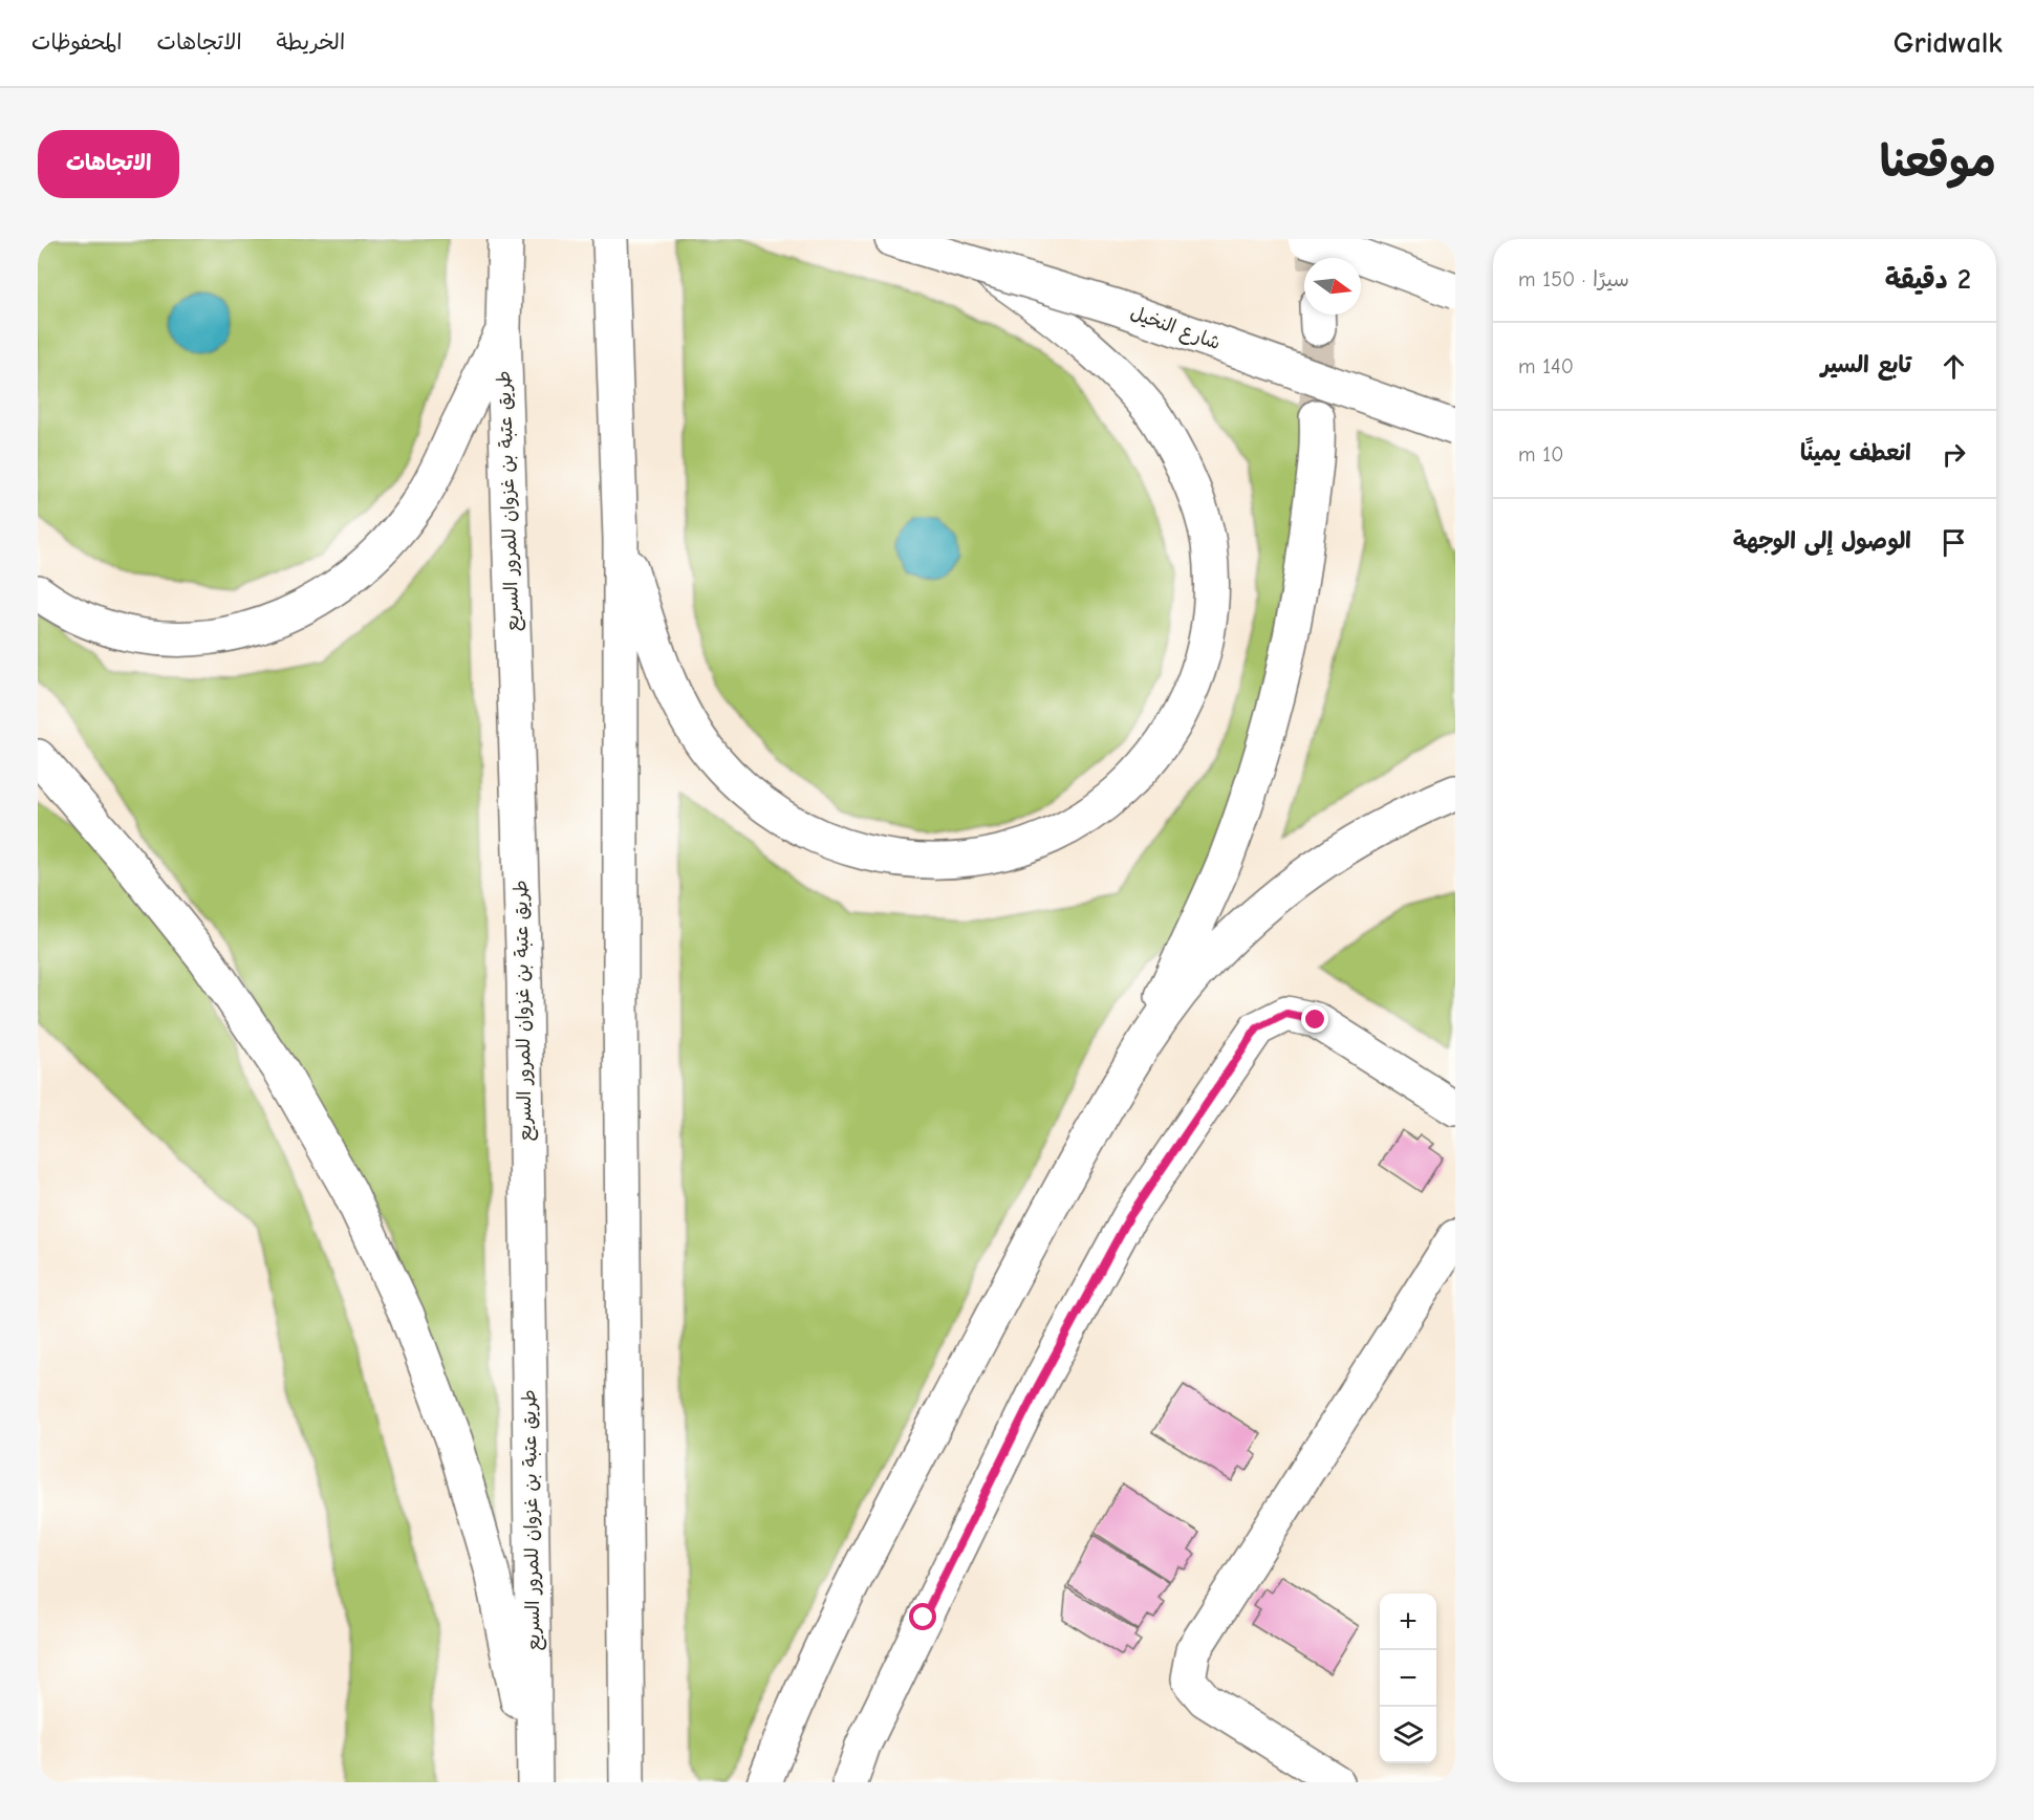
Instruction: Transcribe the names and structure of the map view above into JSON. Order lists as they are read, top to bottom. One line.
{"streets":{"main road":["شارع النخيل","طريق عتبة بن غزوان للمرور السريع"]},"north":"right","page":{"header":"Gridwalk","nav":["الخريطة","الاتجاهات","المحفوظات"],"title":"موقعنا","buttons":"الاتجاهات","heading":["2 دقيقة","سيرًا · 150 m"],"list":[["تابع السير","140 m"],["انعطف يمينًا","10 m"],"الوصول إلى الوجهة"],"map_buttons":["+","−"]}}
